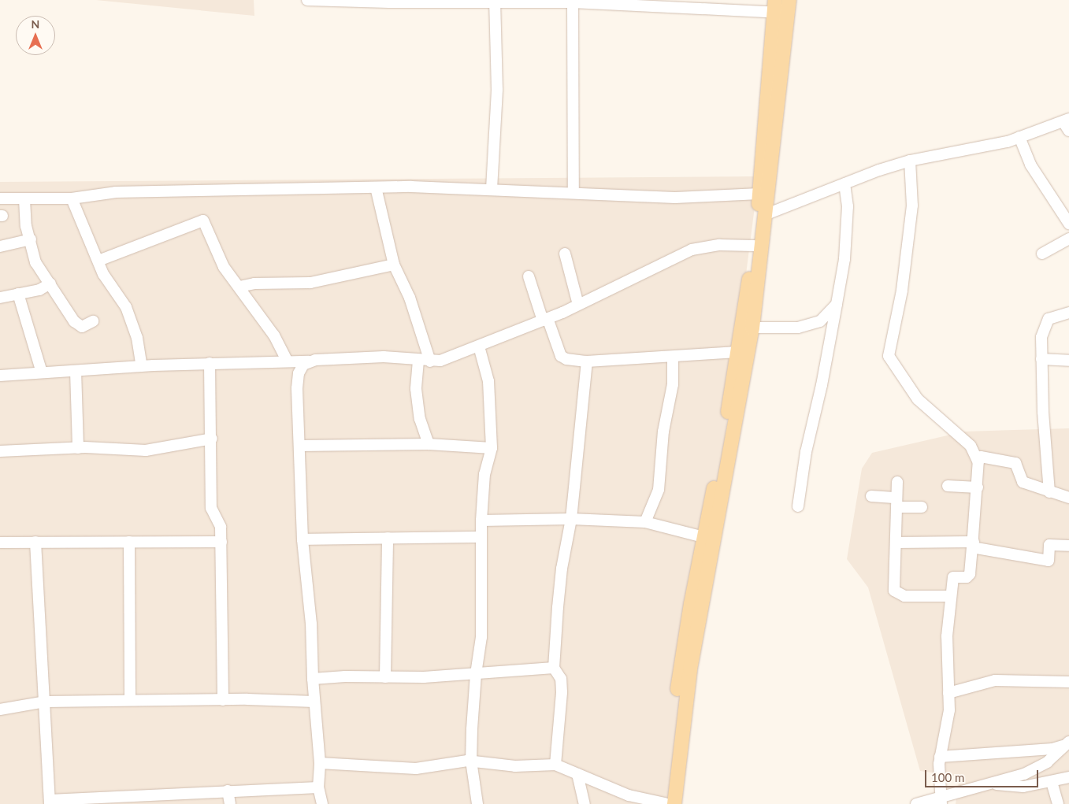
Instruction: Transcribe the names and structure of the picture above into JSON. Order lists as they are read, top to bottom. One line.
{"scale_bar":"100 m","north":"top"}
